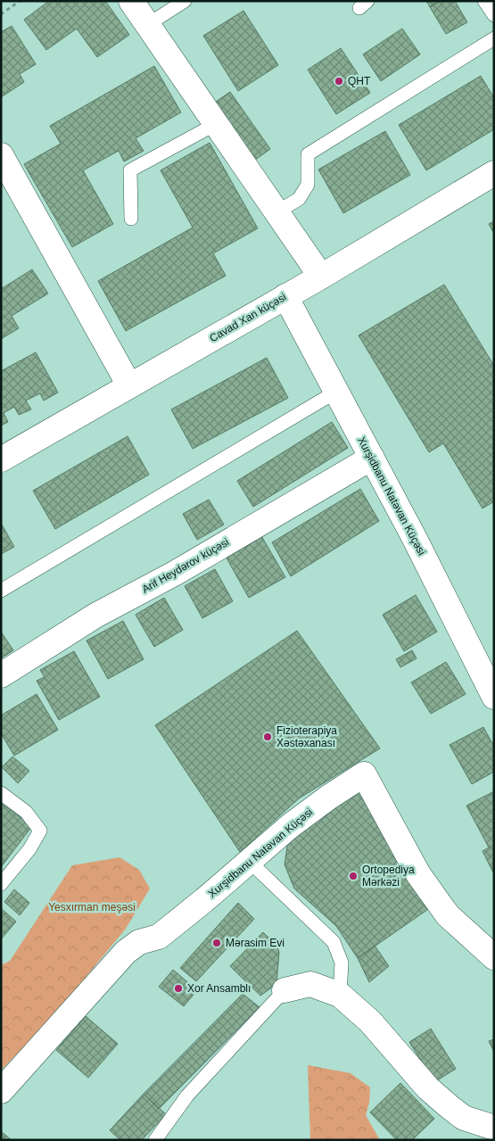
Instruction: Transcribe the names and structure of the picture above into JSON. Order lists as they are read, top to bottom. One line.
{"streets":{"street":["Cavad Xan küçəsi","Xurşidbanu Natəvan Küçəsi","Arif Heydərov küçəsi"]},"crossings":[["Cavad Xan küçəsi","Xurşidbanu Natəvan Küçəsi"],["Xurşidbanu Natəvan Küçəsi","Arif Heydərov küçəsi"]],"parks":["Yesxırman meşəsi"],"places":["QHT","Fizioterapiya Xəstəxanası","Ortopediya Mərkəzi","Mərasim Evi","Xor Ansamblı"]}
